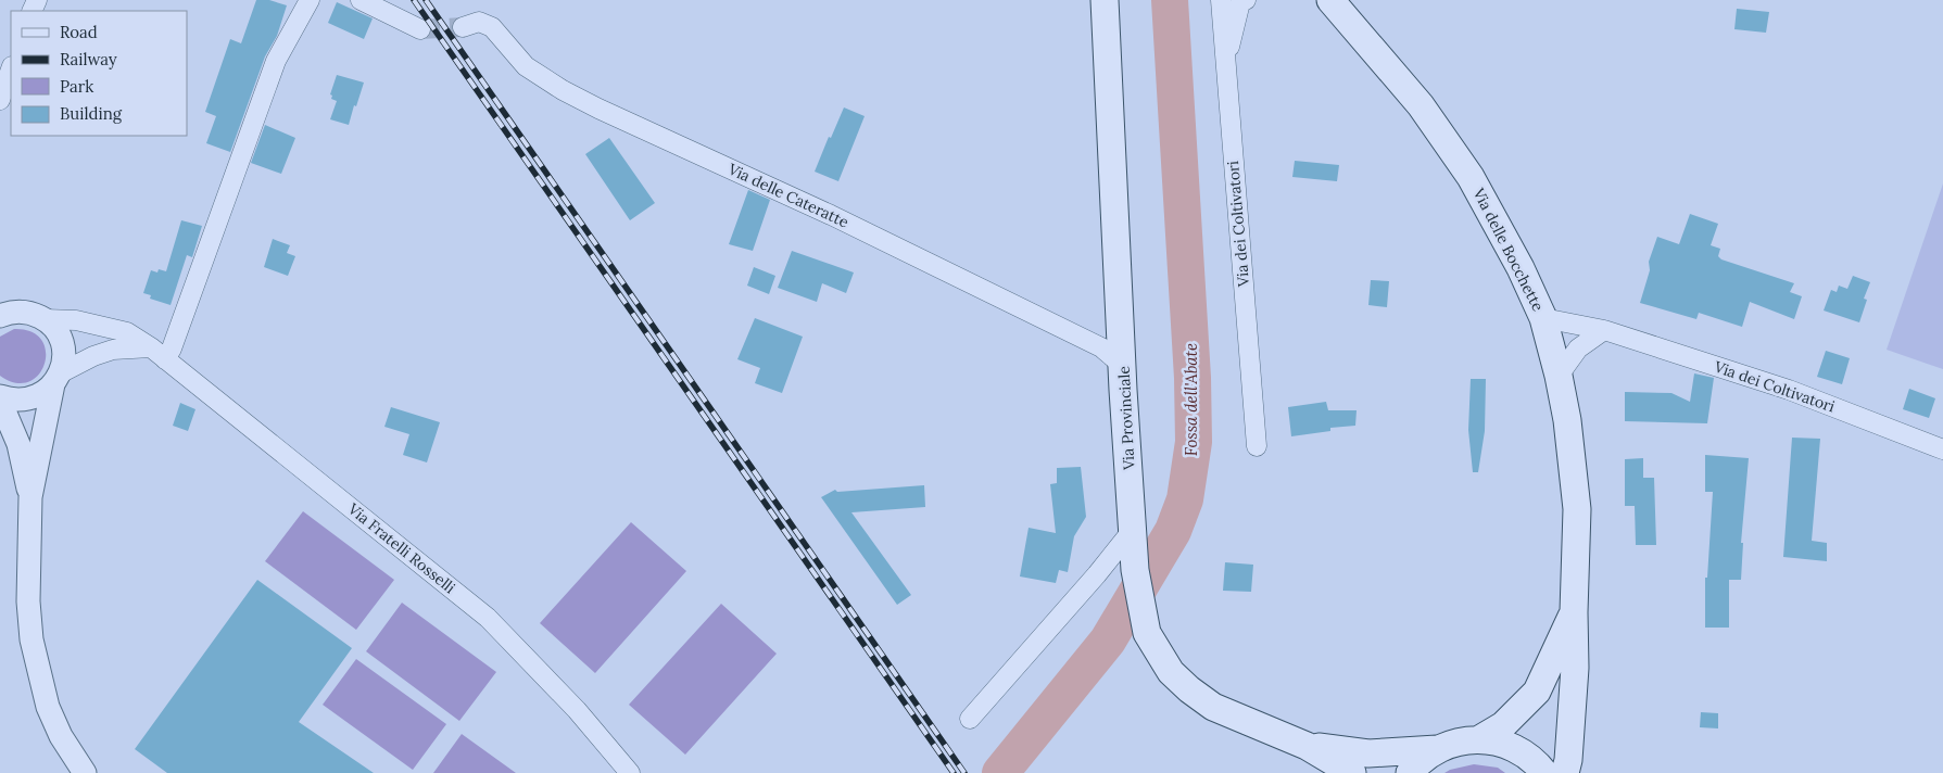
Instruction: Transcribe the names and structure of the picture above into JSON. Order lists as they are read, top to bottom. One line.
{"streets":{"main road":["Via delle Bocchette","Via Provinciale"],"street":["Via delle Cateratte","Via dei Coltivatori","Via Fratelli Rosselli"]},"crossings":[["Via delle Cateratte","Via Provinciale"],["Via dei Coltivatori","Via delle Bocchette"]],"water":["Fossa dell'Abate"],"legend":["Road","Railway","Park","Building"]}
